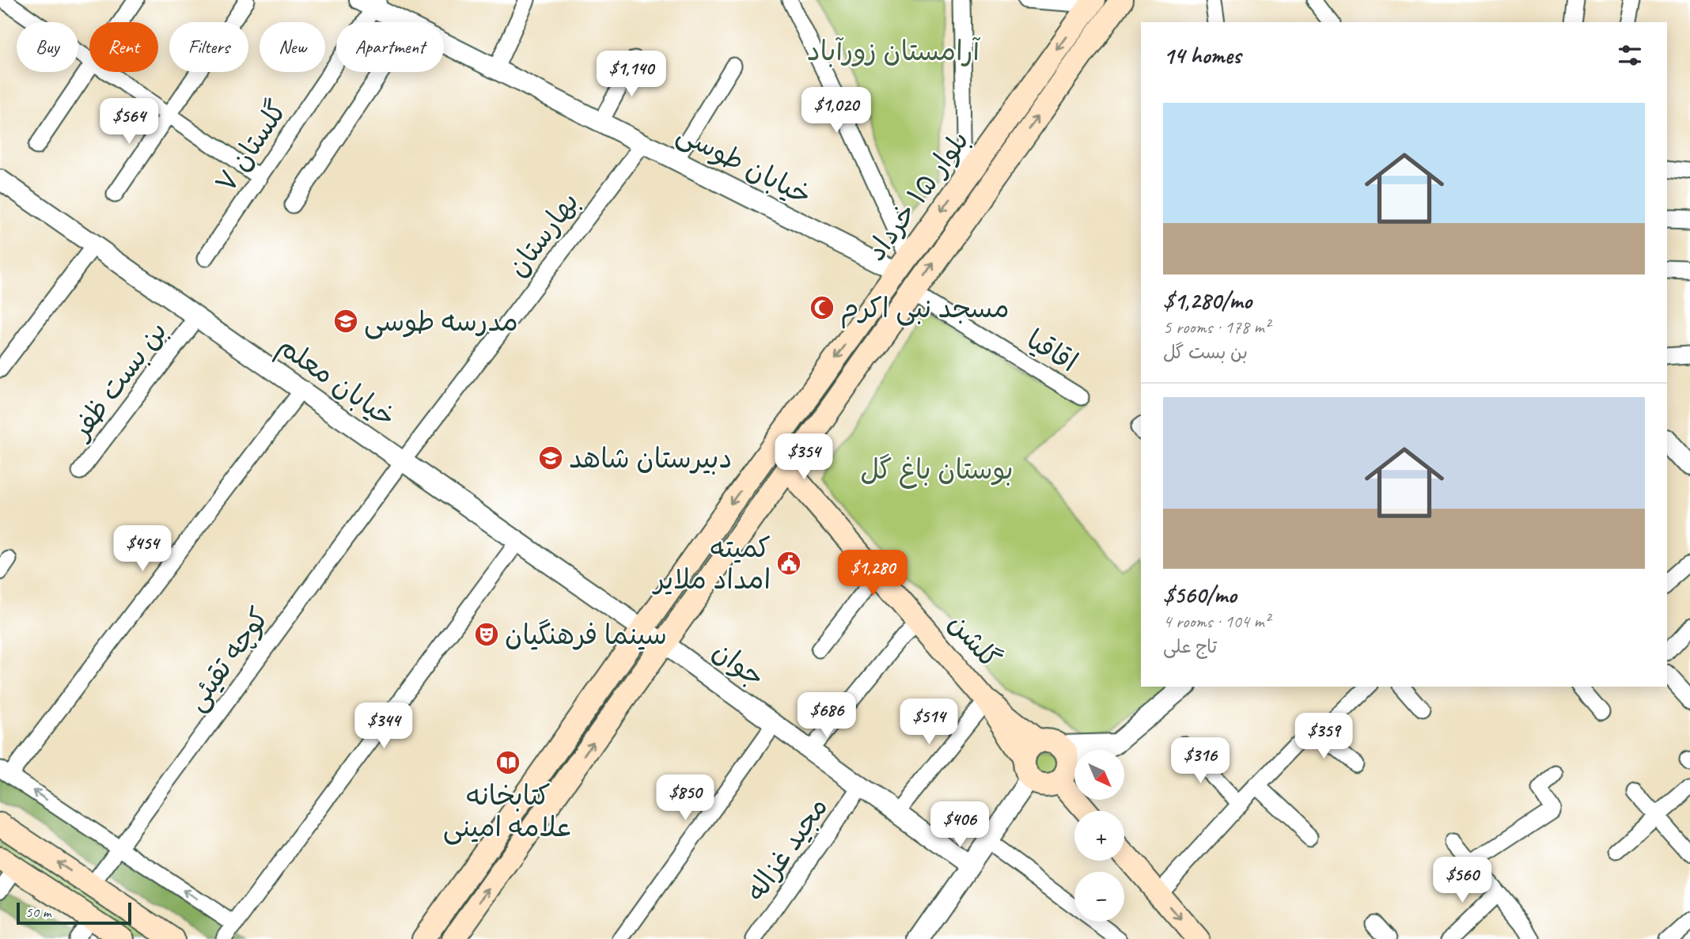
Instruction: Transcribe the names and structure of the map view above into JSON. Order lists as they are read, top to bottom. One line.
{"streets":{"main road":["بلوار ۱۵ خرداد","گلشن"],"street":["گلستان ۷","خیابان طوسی","بهارستان","اقاقیا","بن بست ظفر","خیابان معلم","کوچه تقیئی","جوان","مجید غزاله"]},"crossings":[["گلستان ۷","خیابان طوسی"],["خیابان طوسی","بلوار ۱۵ خرداد"],["خیابان طوسی","بهارستان"],["بلوار ۱۵ خرداد","اقاقیا"],["بلوار ۱۵ خرداد","خیابان معلم"],["بلوار ۱۵ خرداد","گلشن"],["بلوار ۱۵ خرداد","جوان"],["بهارستان","خیابان معلم"],["بهارستان","کوچه تقیئی"],["بن بست ظفر","خیابان معلم"],["خیابان معلم","کوچه تقیئی"],["خیابان معلم","جوان"],["جوان","مجید غزاله"]],"parks":["آرامستان زورآباد","بوستان باغ گل"],"places":{"mosque":["مسجد نبی اکرم"],"school or university":["مدرسه طوسی","دبیرستان شاهد"],"public building":["کمیته امداد ملایر"],"theatre":["سینما فرهنگیان"],"library":["کتابخانه علامه امینی"]},"scale_bar":"50 m","north":"bottom right","page":{"chip":["Buy","Rent","Filters","New","Apartment"],"heading":"14 homes","price":["$1,140","$1,020","$564","$354","$454","$1,280","$686","$514","$344","$359","$316","$850","$406","$560"],"list":[{"name":"$1,280/mo","note":"5 rooms · 178 m² · بن بست گل"},{"name":"$560/mo","note":"4 rooms · 104 m² · تاج علی"}],"map_buttons":["+","−"],"scale":"50 m"}}
